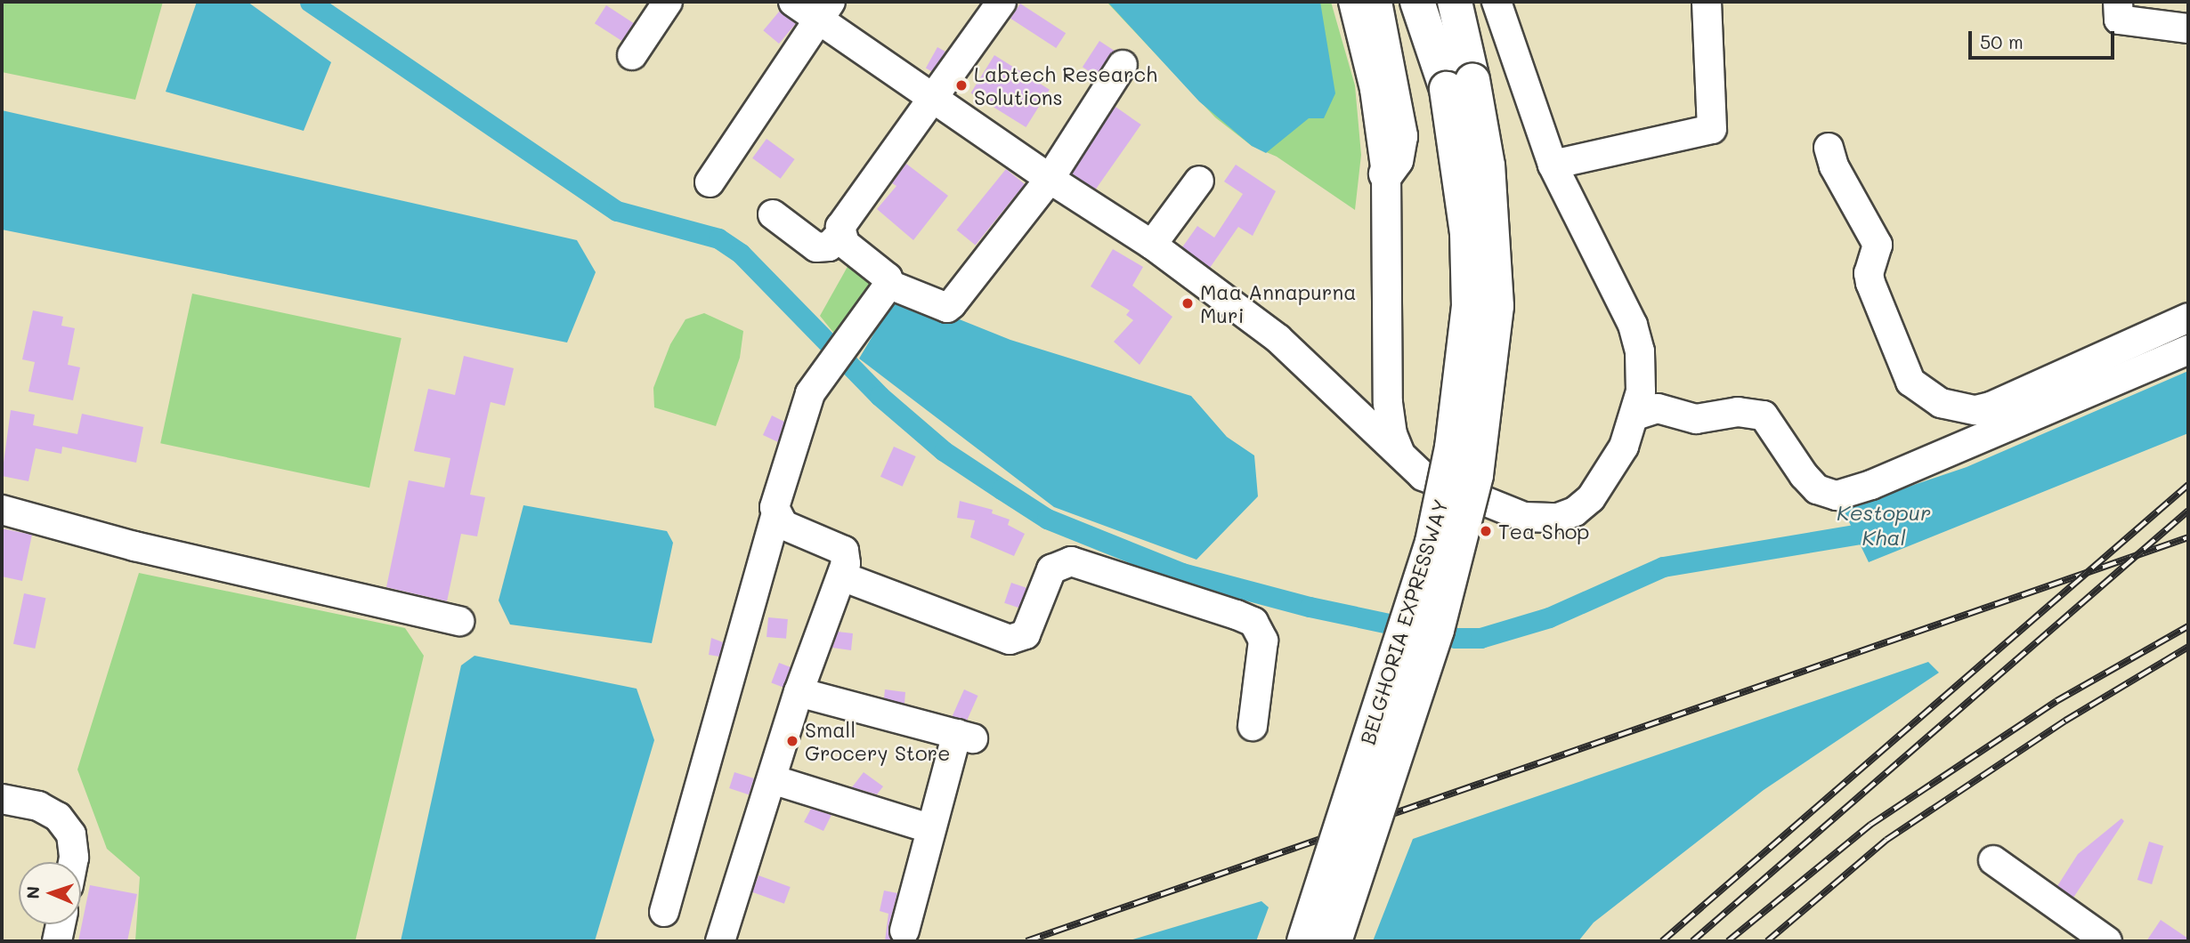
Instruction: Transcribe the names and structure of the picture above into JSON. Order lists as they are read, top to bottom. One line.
{"streets":{"highway":["BELGHORIA EXPRESSWAY"]},"water":["Kestopur Khal"],"places":["Labtech Research Solutions","Maa Annapurna Muri","Tea Shop","Small Grocery Store"],"scale_bar":"50 m","north":"left"}
